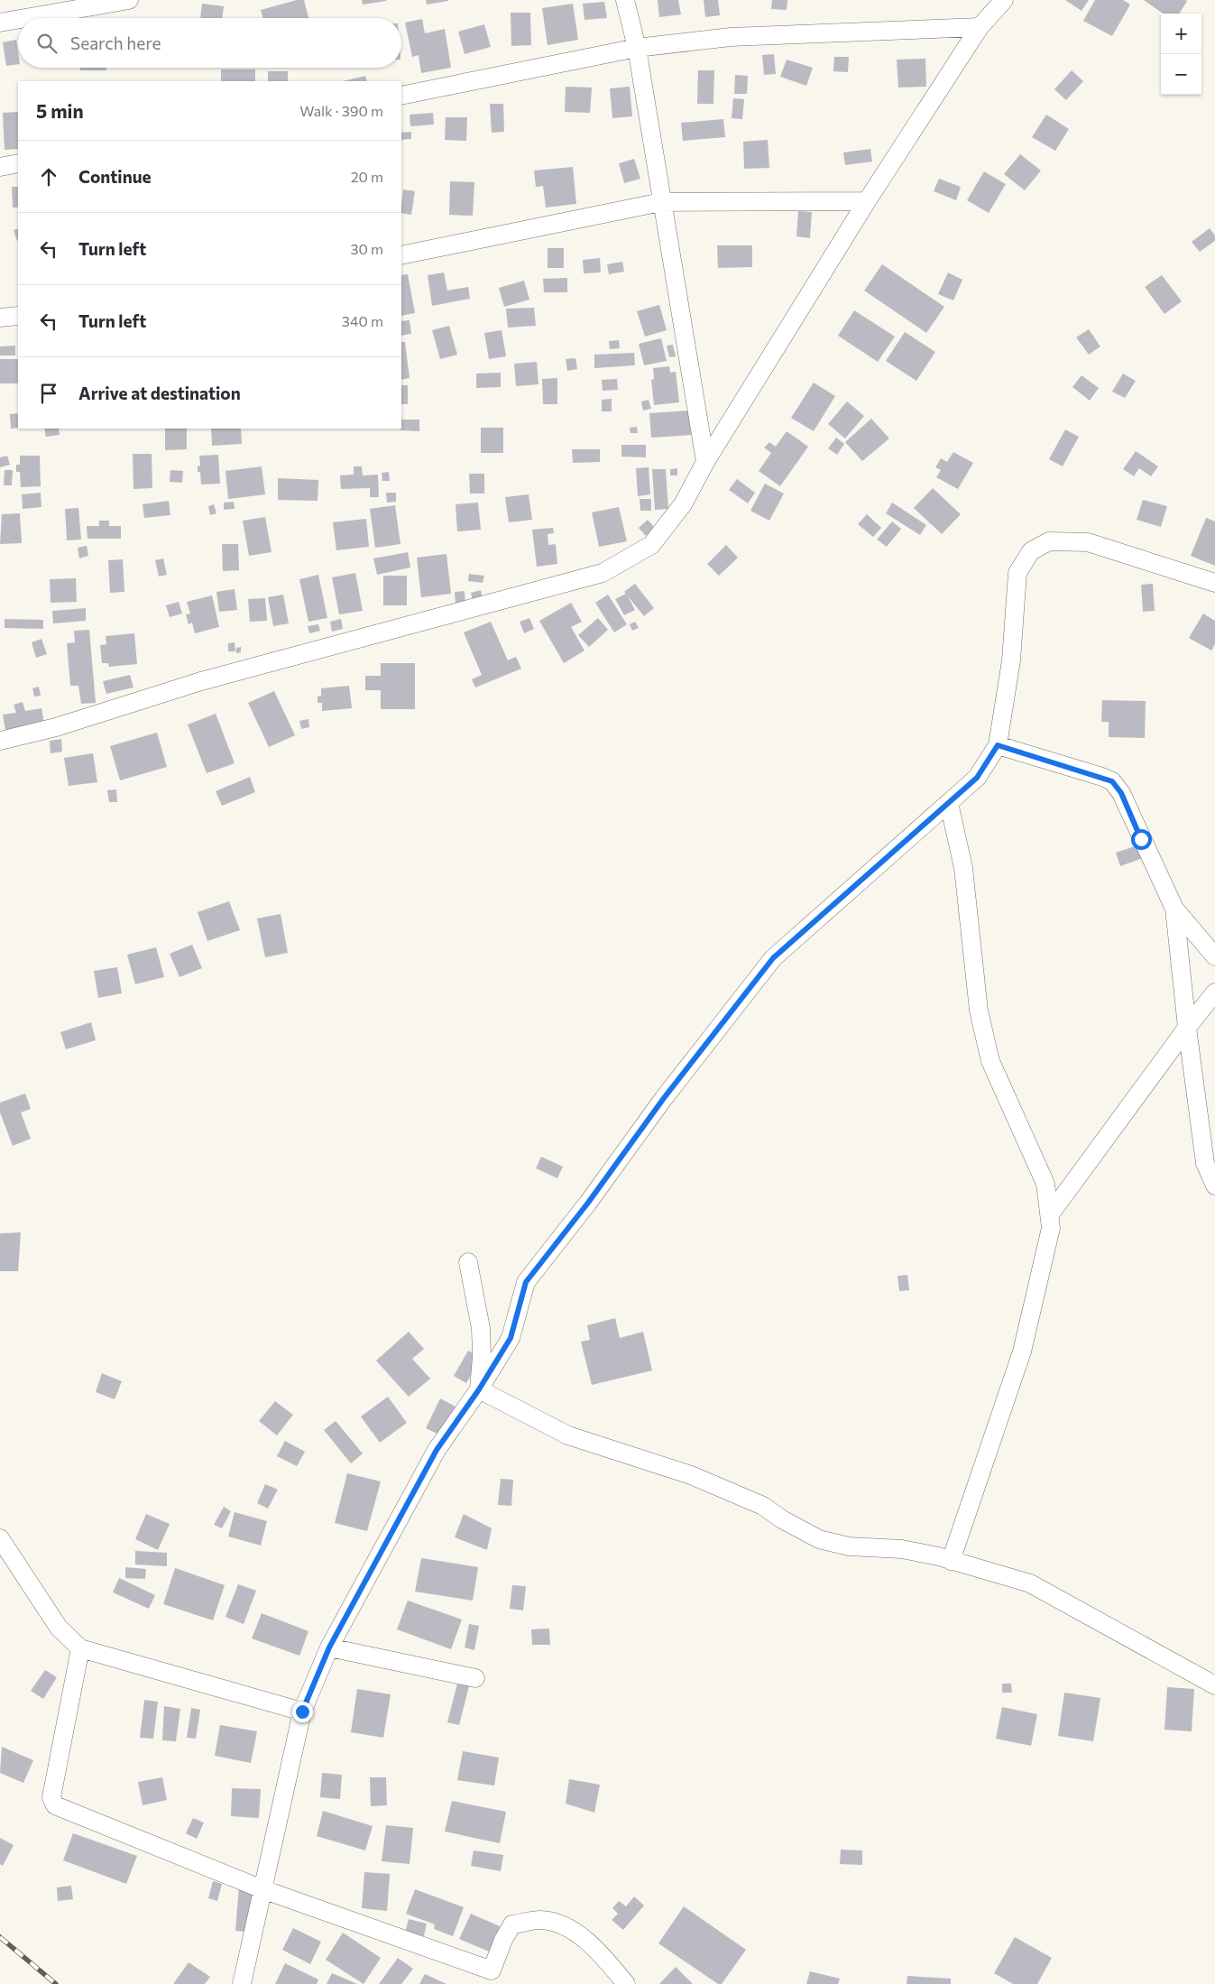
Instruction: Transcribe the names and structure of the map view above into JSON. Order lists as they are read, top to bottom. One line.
{"page":{"map_buttons":["+","−"],"search":"Search here","heading":["5 min","Walk · 390 m"],"list":[["Continue","20 m"],["Turn left","30 m"],["Turn left","340 m"],"Arrive at destination"]}}
